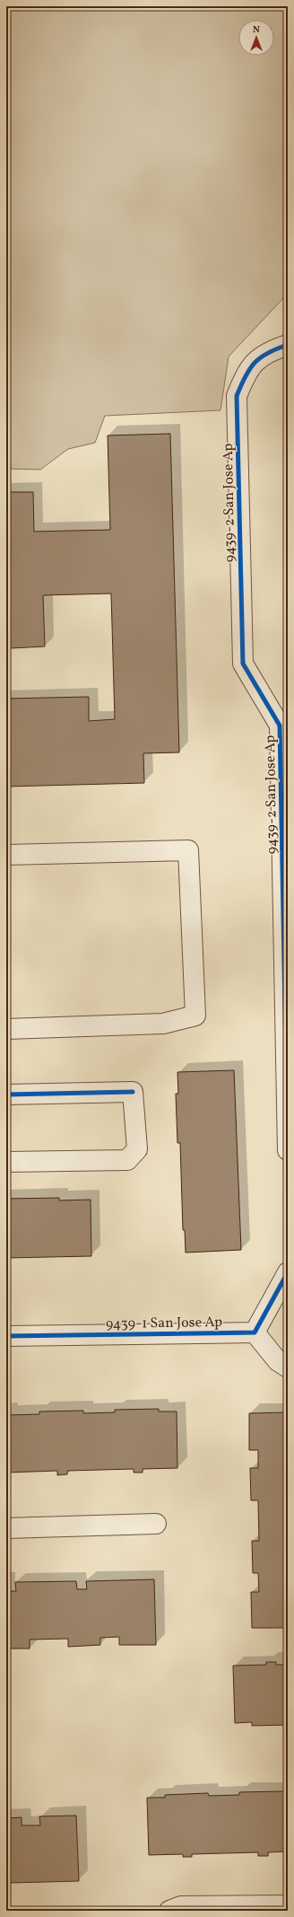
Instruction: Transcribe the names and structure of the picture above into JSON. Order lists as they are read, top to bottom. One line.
{"streets":{"street":["9439-2 San Jose Ap","9439-1 San Jose Ap"]},"north":"top"}
